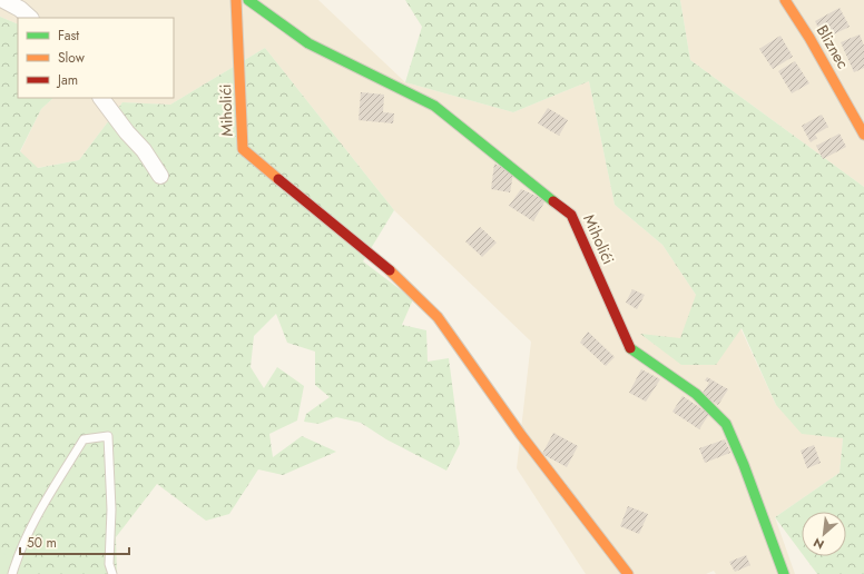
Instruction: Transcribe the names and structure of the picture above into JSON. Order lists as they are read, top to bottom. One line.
{"streets":{"street":["Bliznec","Miholići"]},"legend":["Fast","Slow","Jam"],"scale_bar":"50 m","north":"bottom left"}
